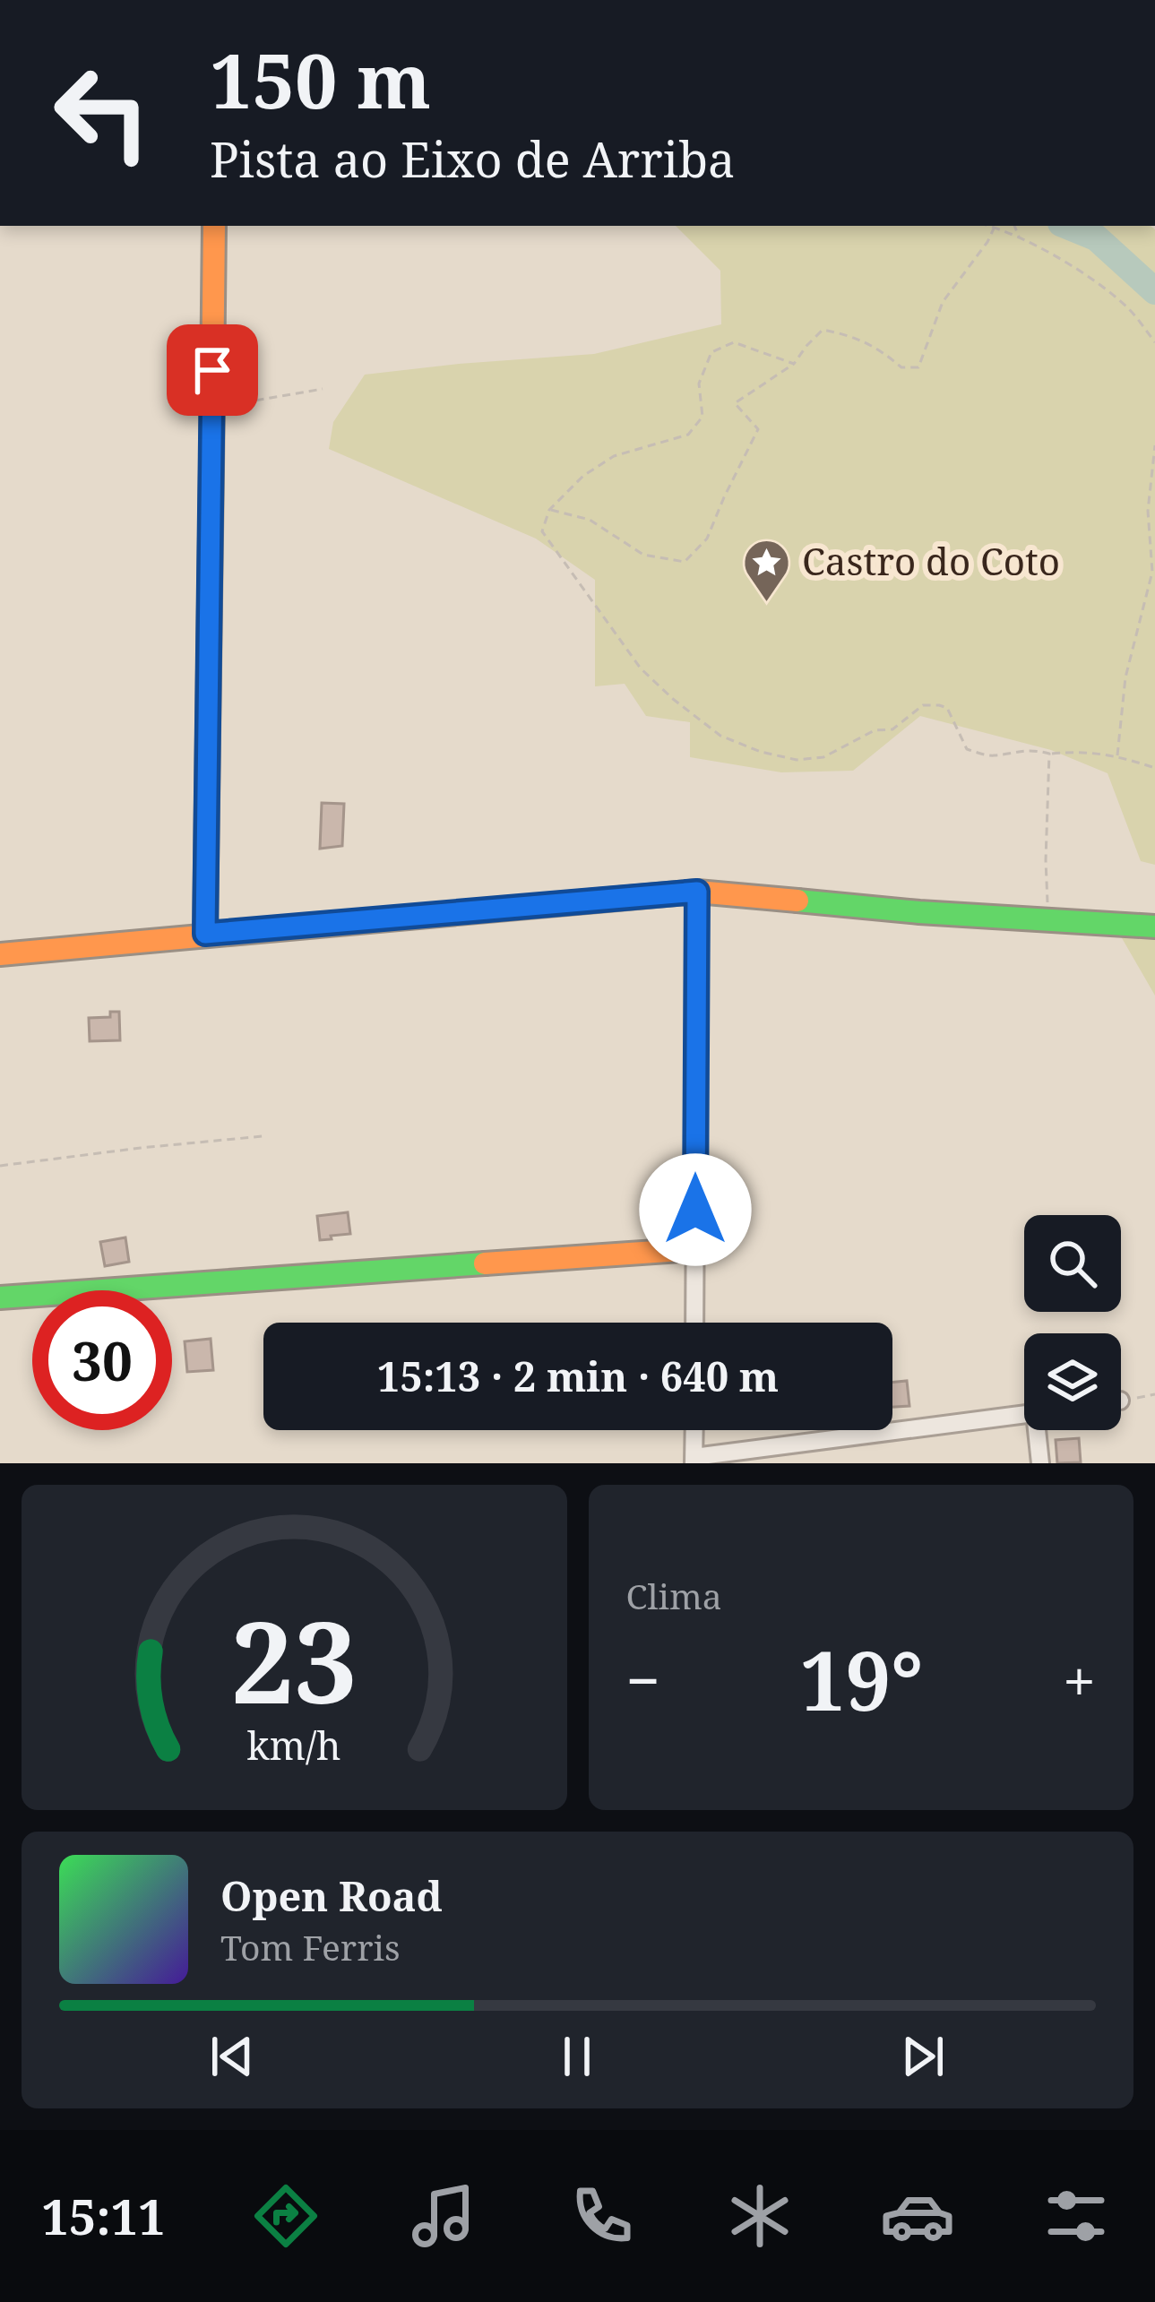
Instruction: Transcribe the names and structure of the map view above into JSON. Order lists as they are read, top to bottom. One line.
{"places":{"place":["Castro do Coto"]},"page":{"turn":["150 m","Pista ao Eixo de Arriba"],"limit":"30","trip":"15:13 · 2 min · 640 m","tile":"Clima","heat":["−","19°","+"],"song":["Open Road","Tom Ferris"],"tabs":"15:11","gauge":["23","km/h"]}}
